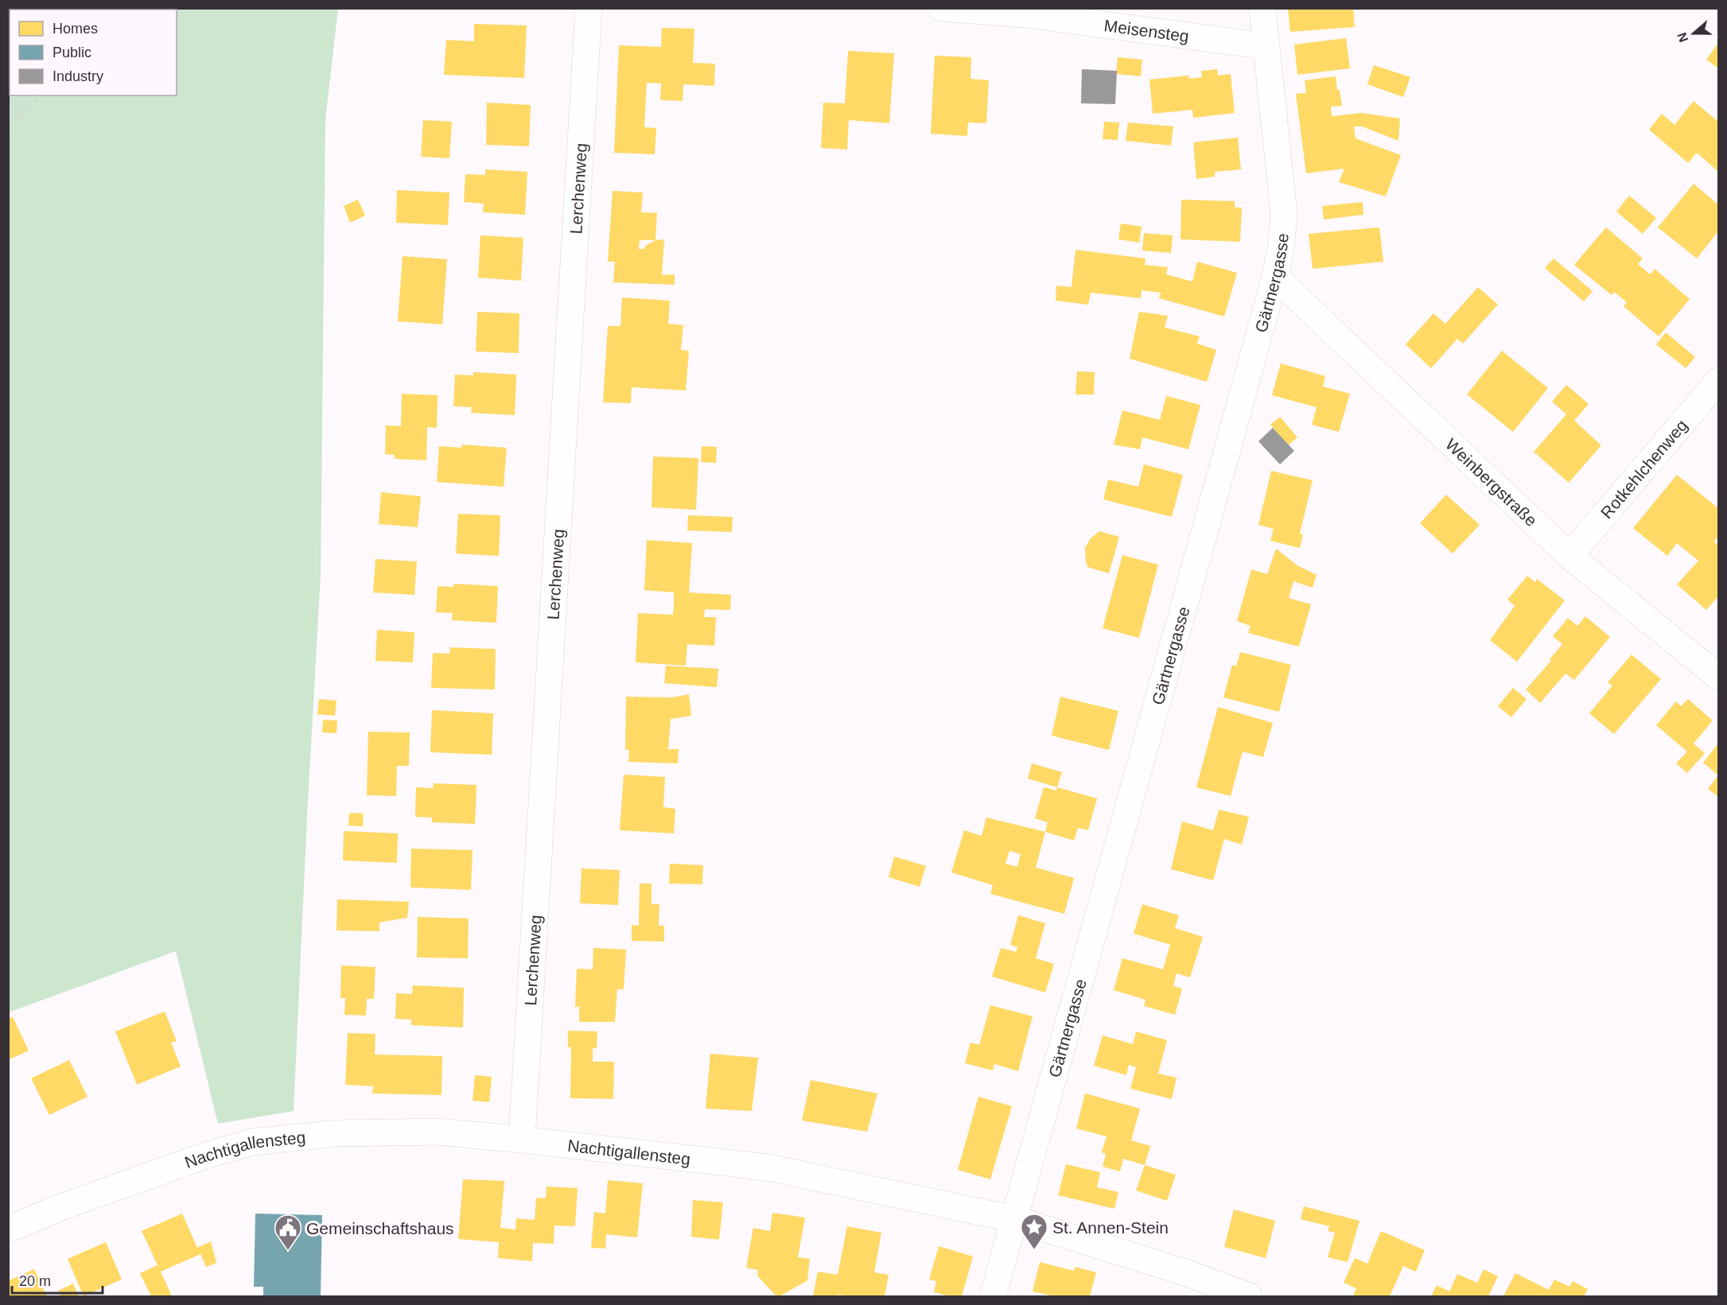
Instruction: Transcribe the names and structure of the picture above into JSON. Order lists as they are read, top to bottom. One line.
{"streets":{"street":["Meisensteg","Lerchenweg","Gärtnergasse","Rotkehlchenweg","Weinbergstraße","Nachtigallensteg"]},"crossings":[["Meisensteg","Gärtnergasse"],["Lerchenweg","Nachtigallensteg"],["Gärtnergasse","Weinbergstraße"],["Gärtnergasse","Nachtigallensteg"],["Rotkehlchenweg","Weinbergstraße"]],"places":{"place":["St. Annen-Stein"],"public building":["Gemeinschaftshaus"]},"legend":["Homes","Public","Industry"],"scale_bar":"20 m","north":"left"}
